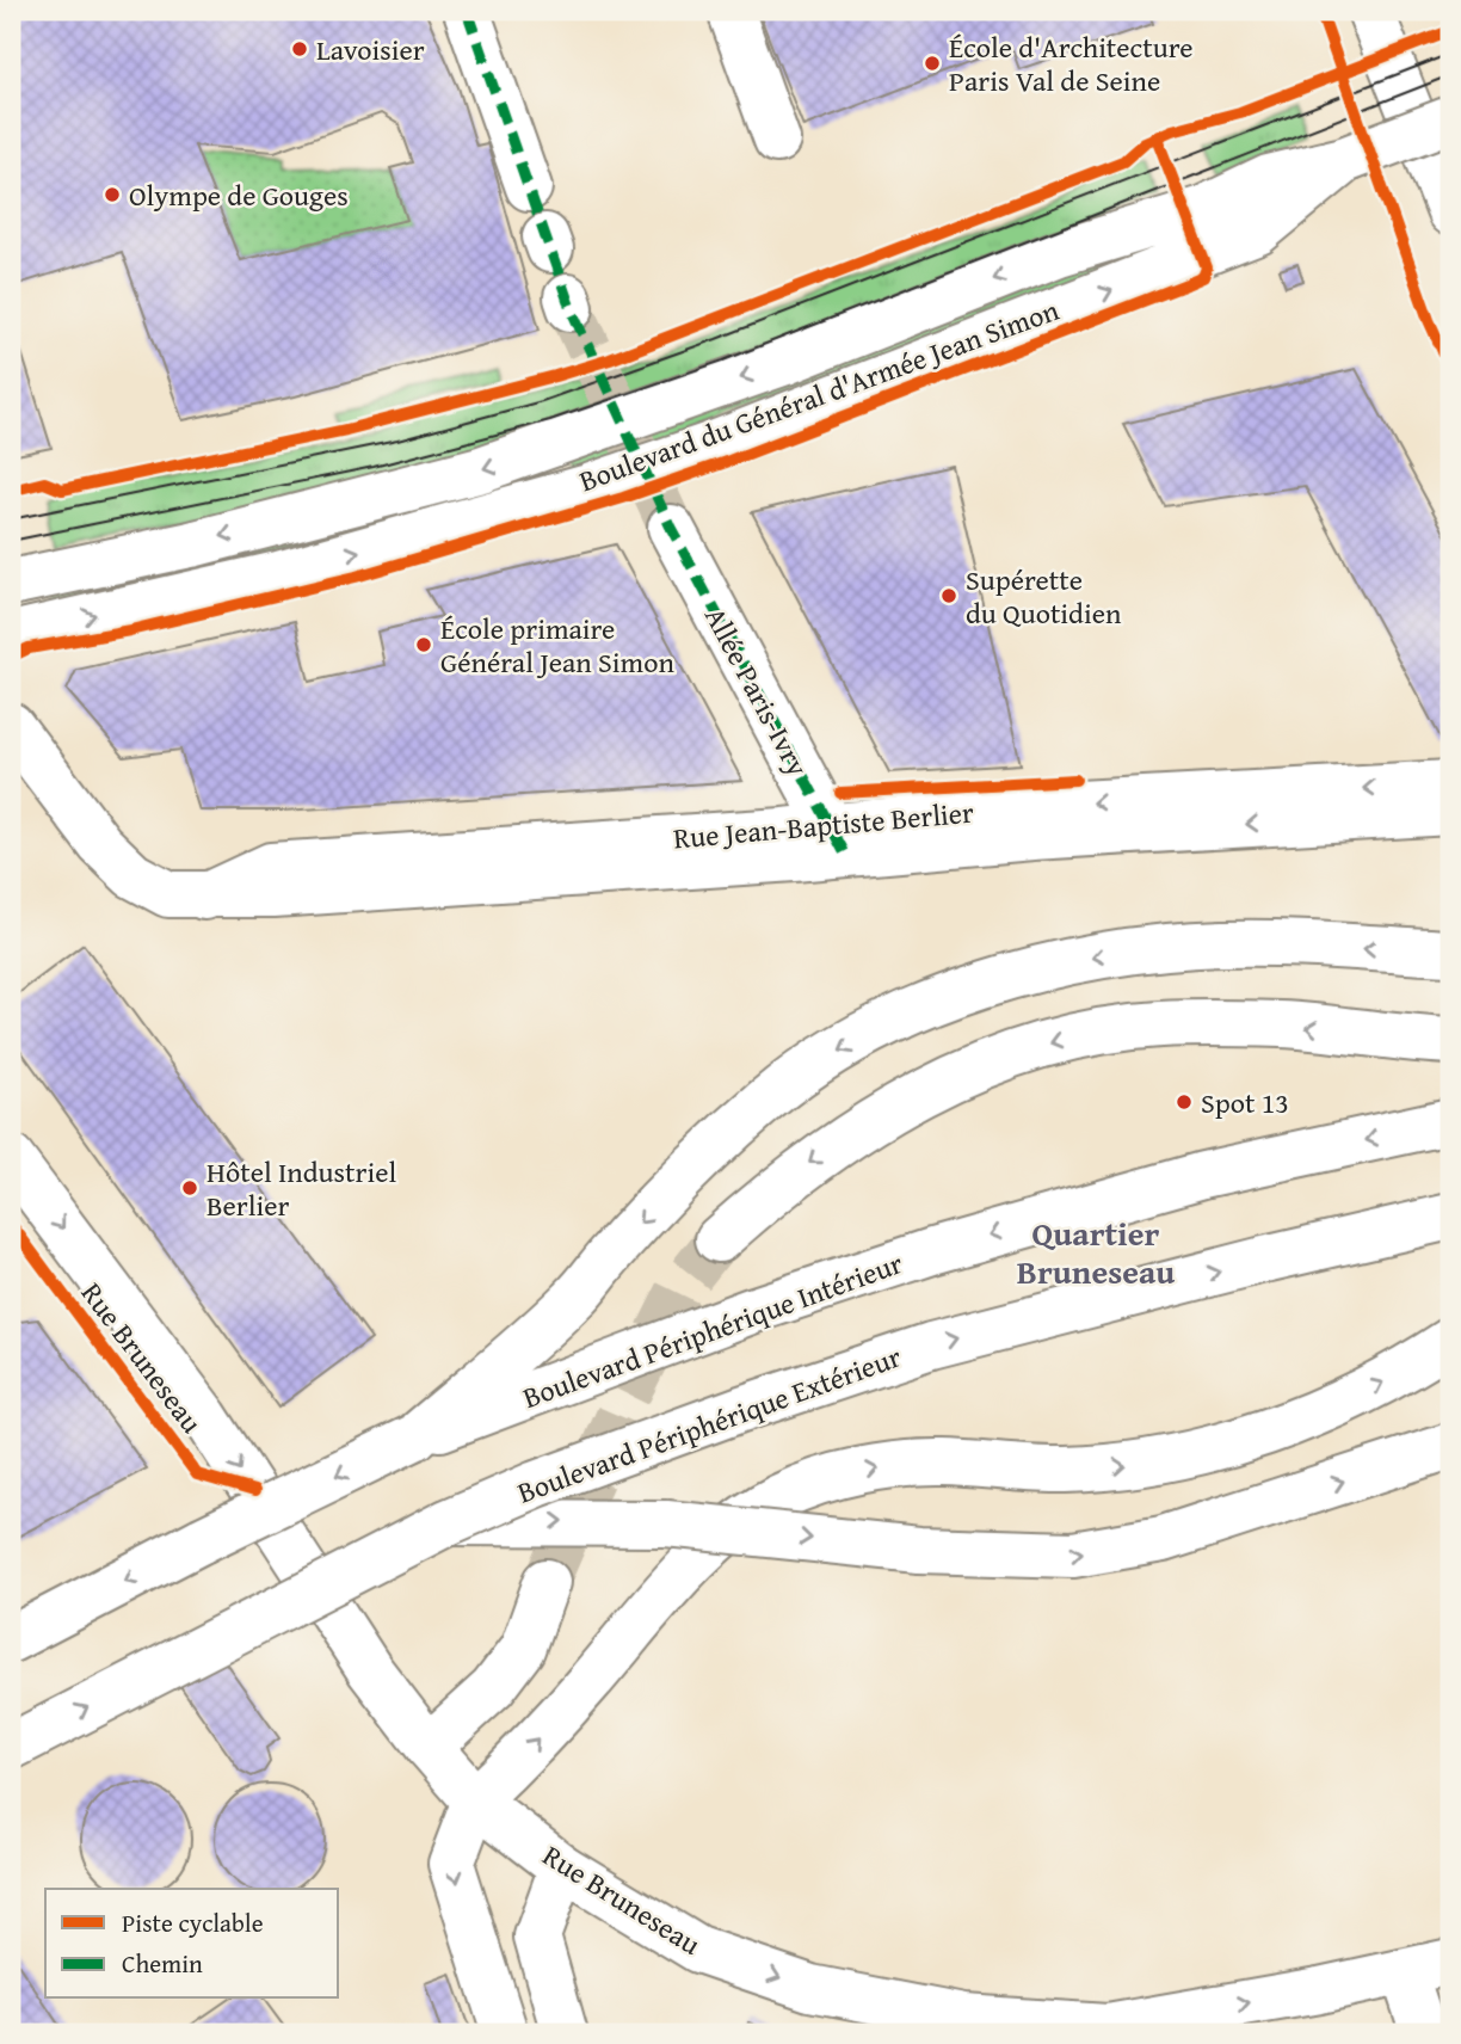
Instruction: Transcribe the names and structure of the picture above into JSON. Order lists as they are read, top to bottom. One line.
{"streets":{"main road":["Boulevard du Général d'Armée Jean Simon","Allée Paris-Ivry","Rue Jean-Baptiste Berlier","Boulevard Périphérique Intérieur","Rue Bruneseau","Boulevard Périphérique Extérieur"]},"crossings":[["Allée Paris-Ivry","Rue Jean-Baptiste Berlier"]],"one_way":["Rue Bruneseau"],"districts":["Quartier Bruneseau"],"places":["Lavoisier","École d'Architecture Paris Val de Seine","Olympe de Gouges","Supérette du Quotidien","École primaire Général Jean Simon","Spot 13","Hôtel Industriel Berlier"],"legend":["Piste cyclable","Chemin"]}
